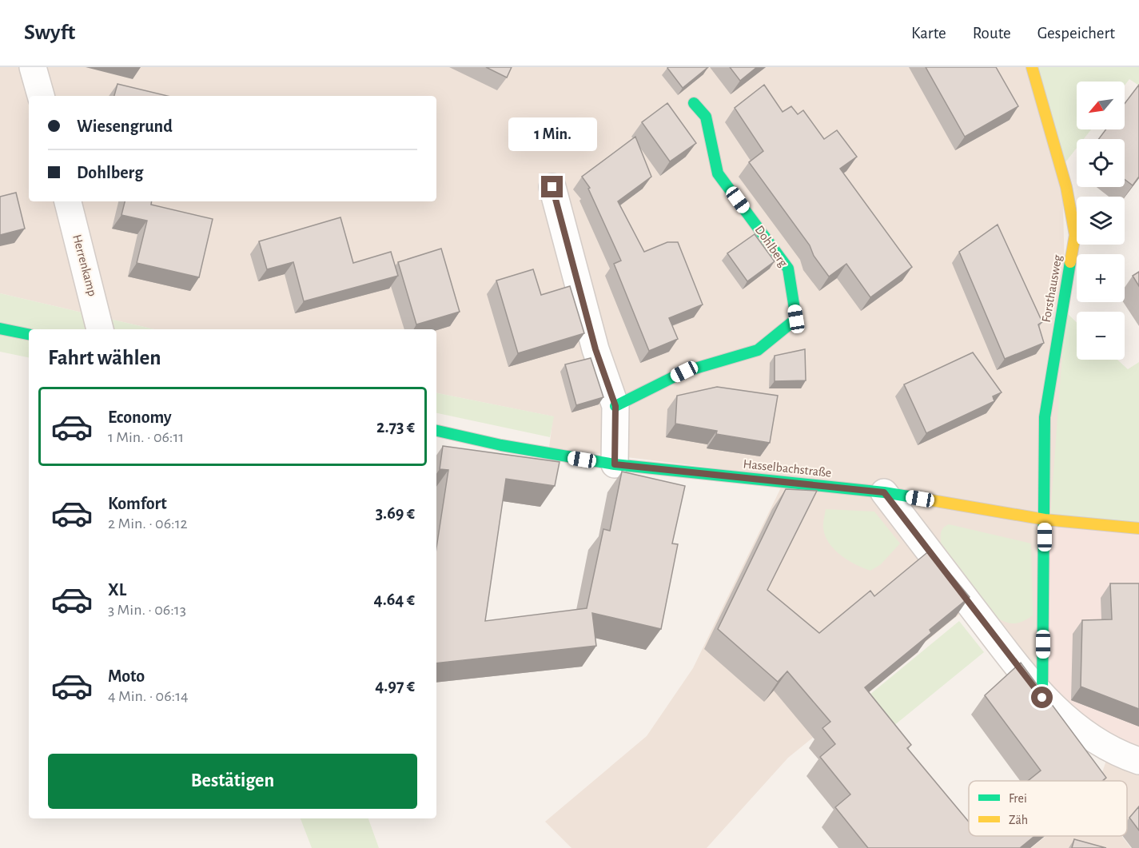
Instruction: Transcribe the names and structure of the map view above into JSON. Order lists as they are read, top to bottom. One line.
{"streets":{"street":["Dohlberg","Herrenkamp","Forsthausweg","Hasselbachstraße"]},"crossings":[["Forsthausweg","Hasselbachstraße"]],"legend":["Frei","Zäh"],"north":"bottom left","page":{"header":"Swyft","nav":["Karte","Route","Gespeichert"],"map_buttons":["+","−"],"banner":["Wiesengrund","Dohlberg"],"bubble":"1 Min.","heading":"Fahrt wählen","list":[{"name":"Economy","note":"1 Min. · 06:11","value":"2.73 €"},{"name":"Komfort","note":"2 Min. · 06:12","value":"3.69 €"},{"name":"XL","note":"3 Min. · 06:13","value":"4.64 €"},{"name":"Moto","note":"4 Min. · 06:14","value":"4.97 €"}],"buttons":"Bestätigen"}}
